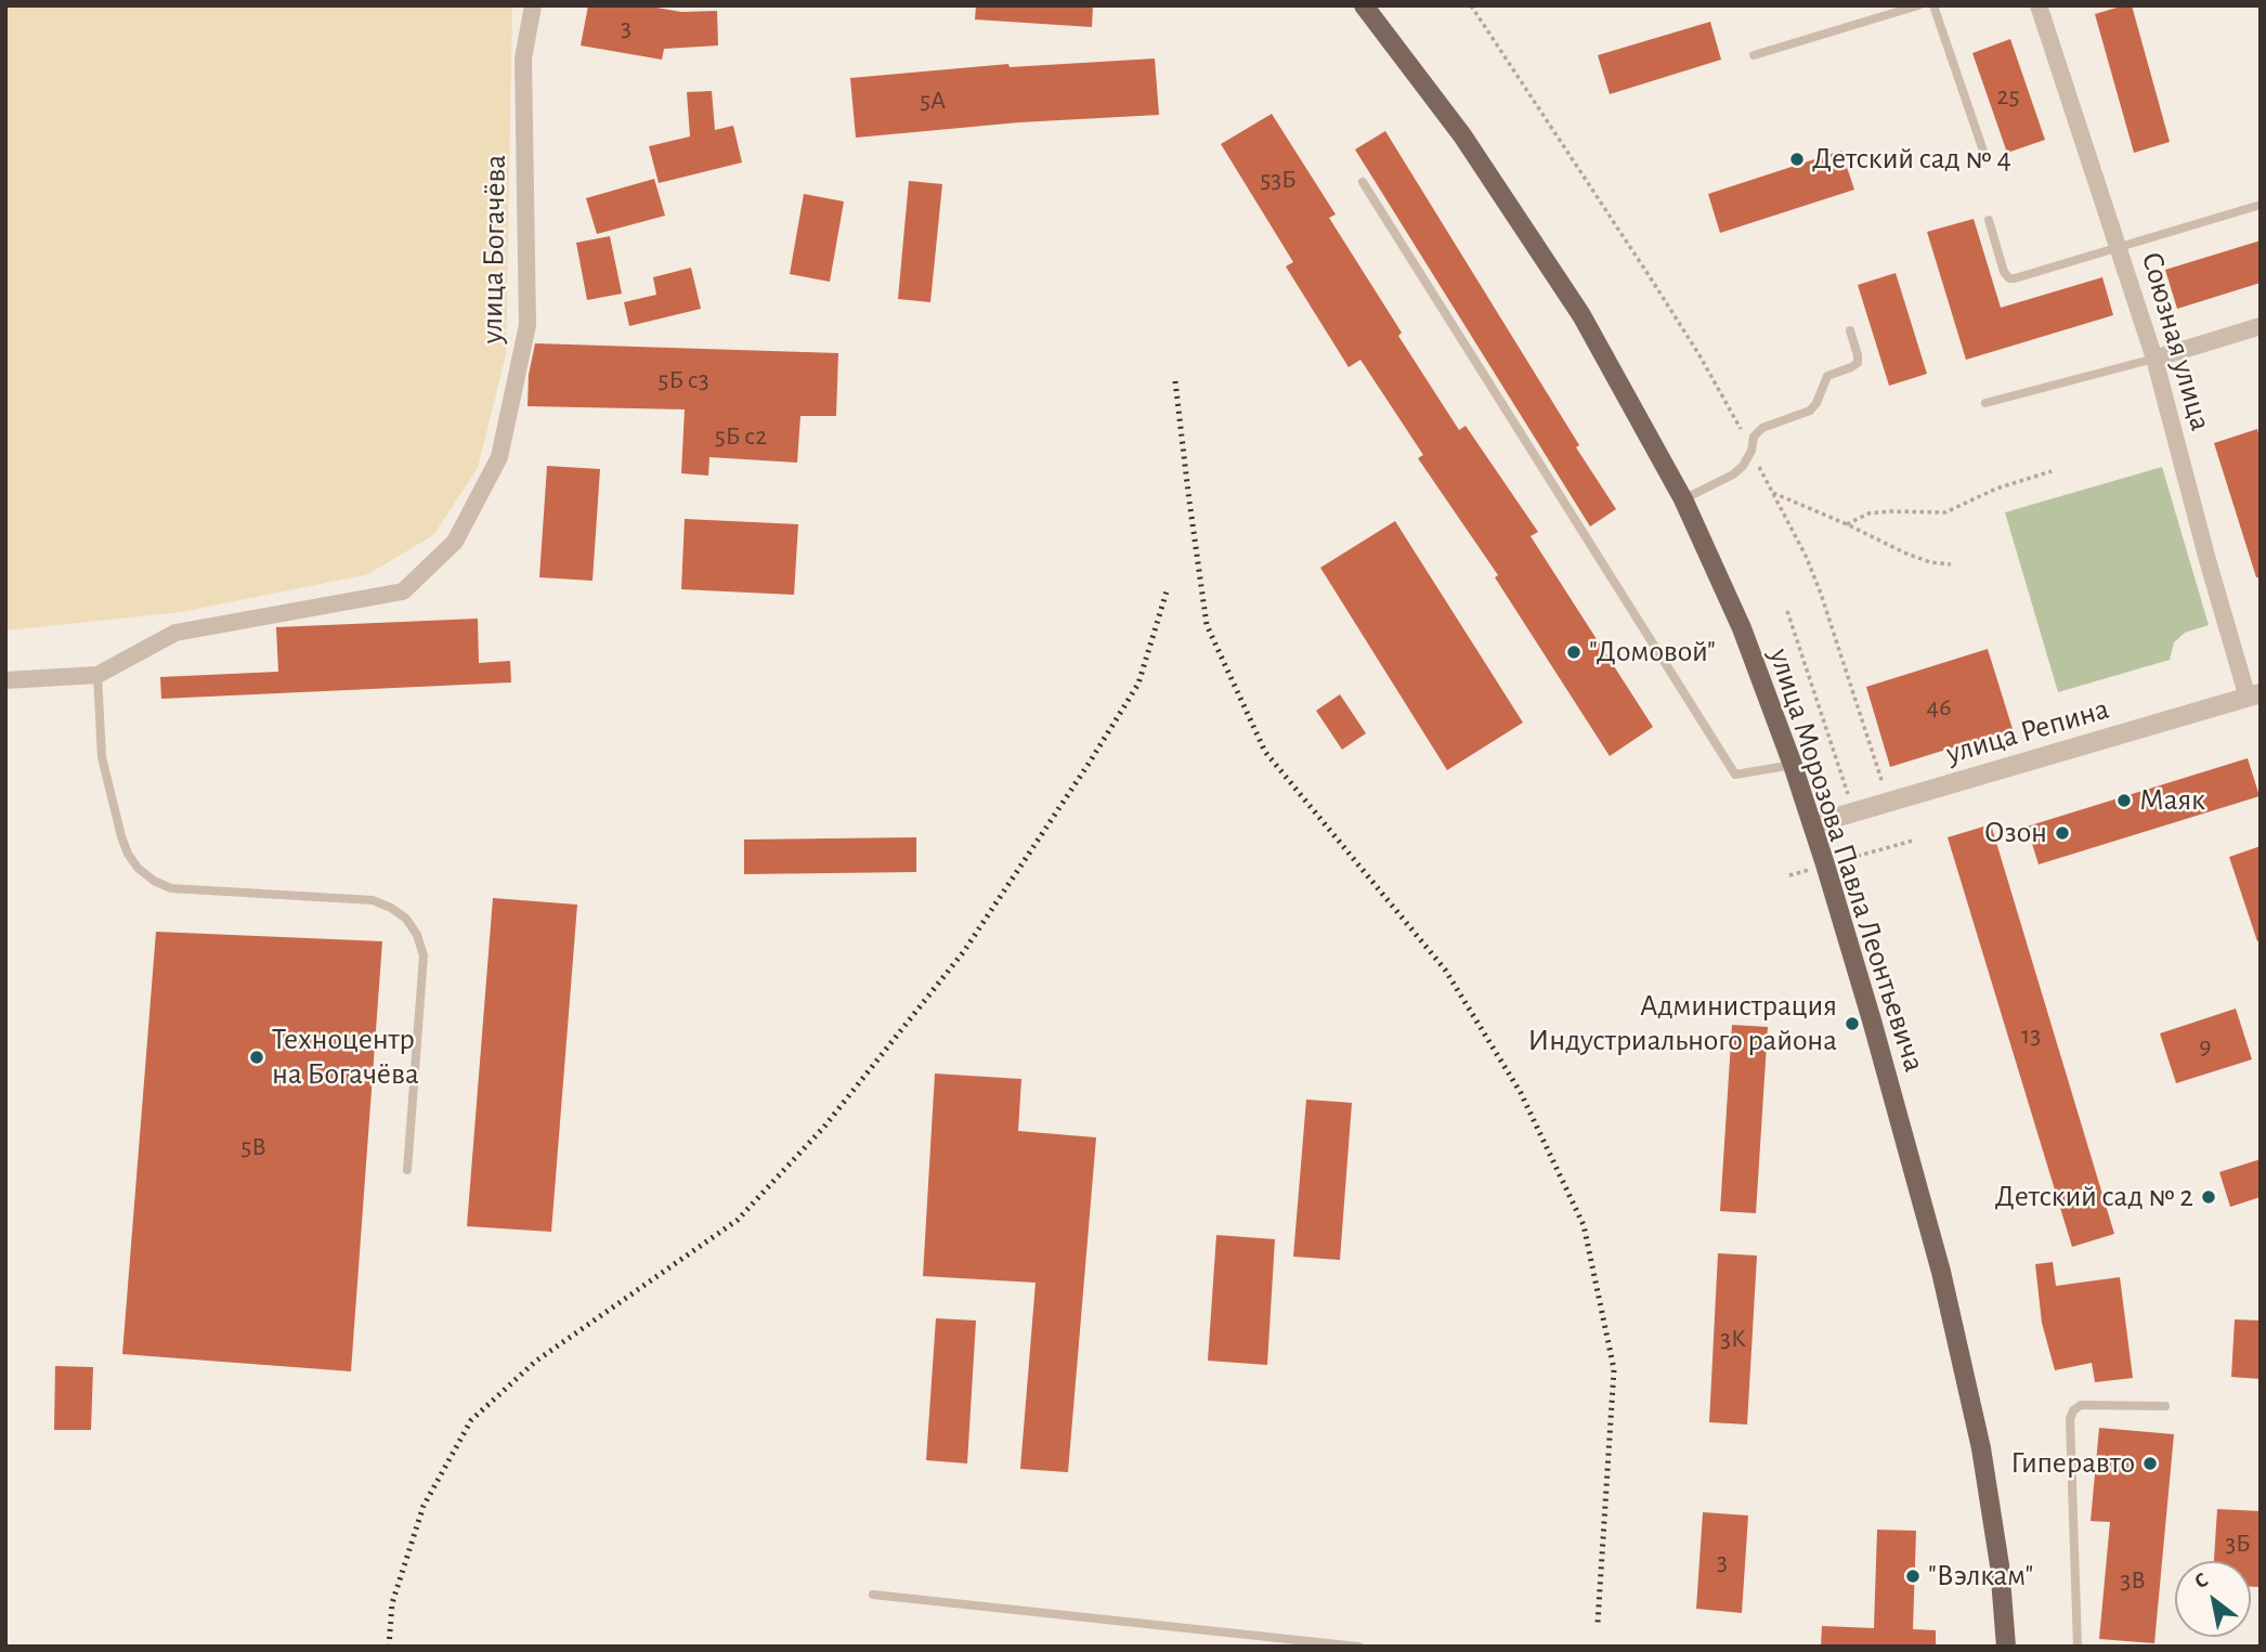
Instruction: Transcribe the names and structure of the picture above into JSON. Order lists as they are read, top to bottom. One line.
{"streets":{"main road":["улица Морозова Павла Леонтьевича"],"street":["улица Богачёва","Союзная улица","улица Репина"]},"crossings":[["Союзная улица","улица Репина"],["улица Репина","улица Морозова Павла Леонтьевича"]],"places":["Детский сад № 4","\"Домовой\"","Маяк","Озон","Администрация Индустриального района","Техноцентр на Богачёва","Детский сад № 2","Гиперавто","\"Вэлкам\""],"house_numbers":["3","25","5А","53Б","5Б с3","5Б с2","46","13","9","5В","3К","3Б","3","3В"],"north":"top left"}
